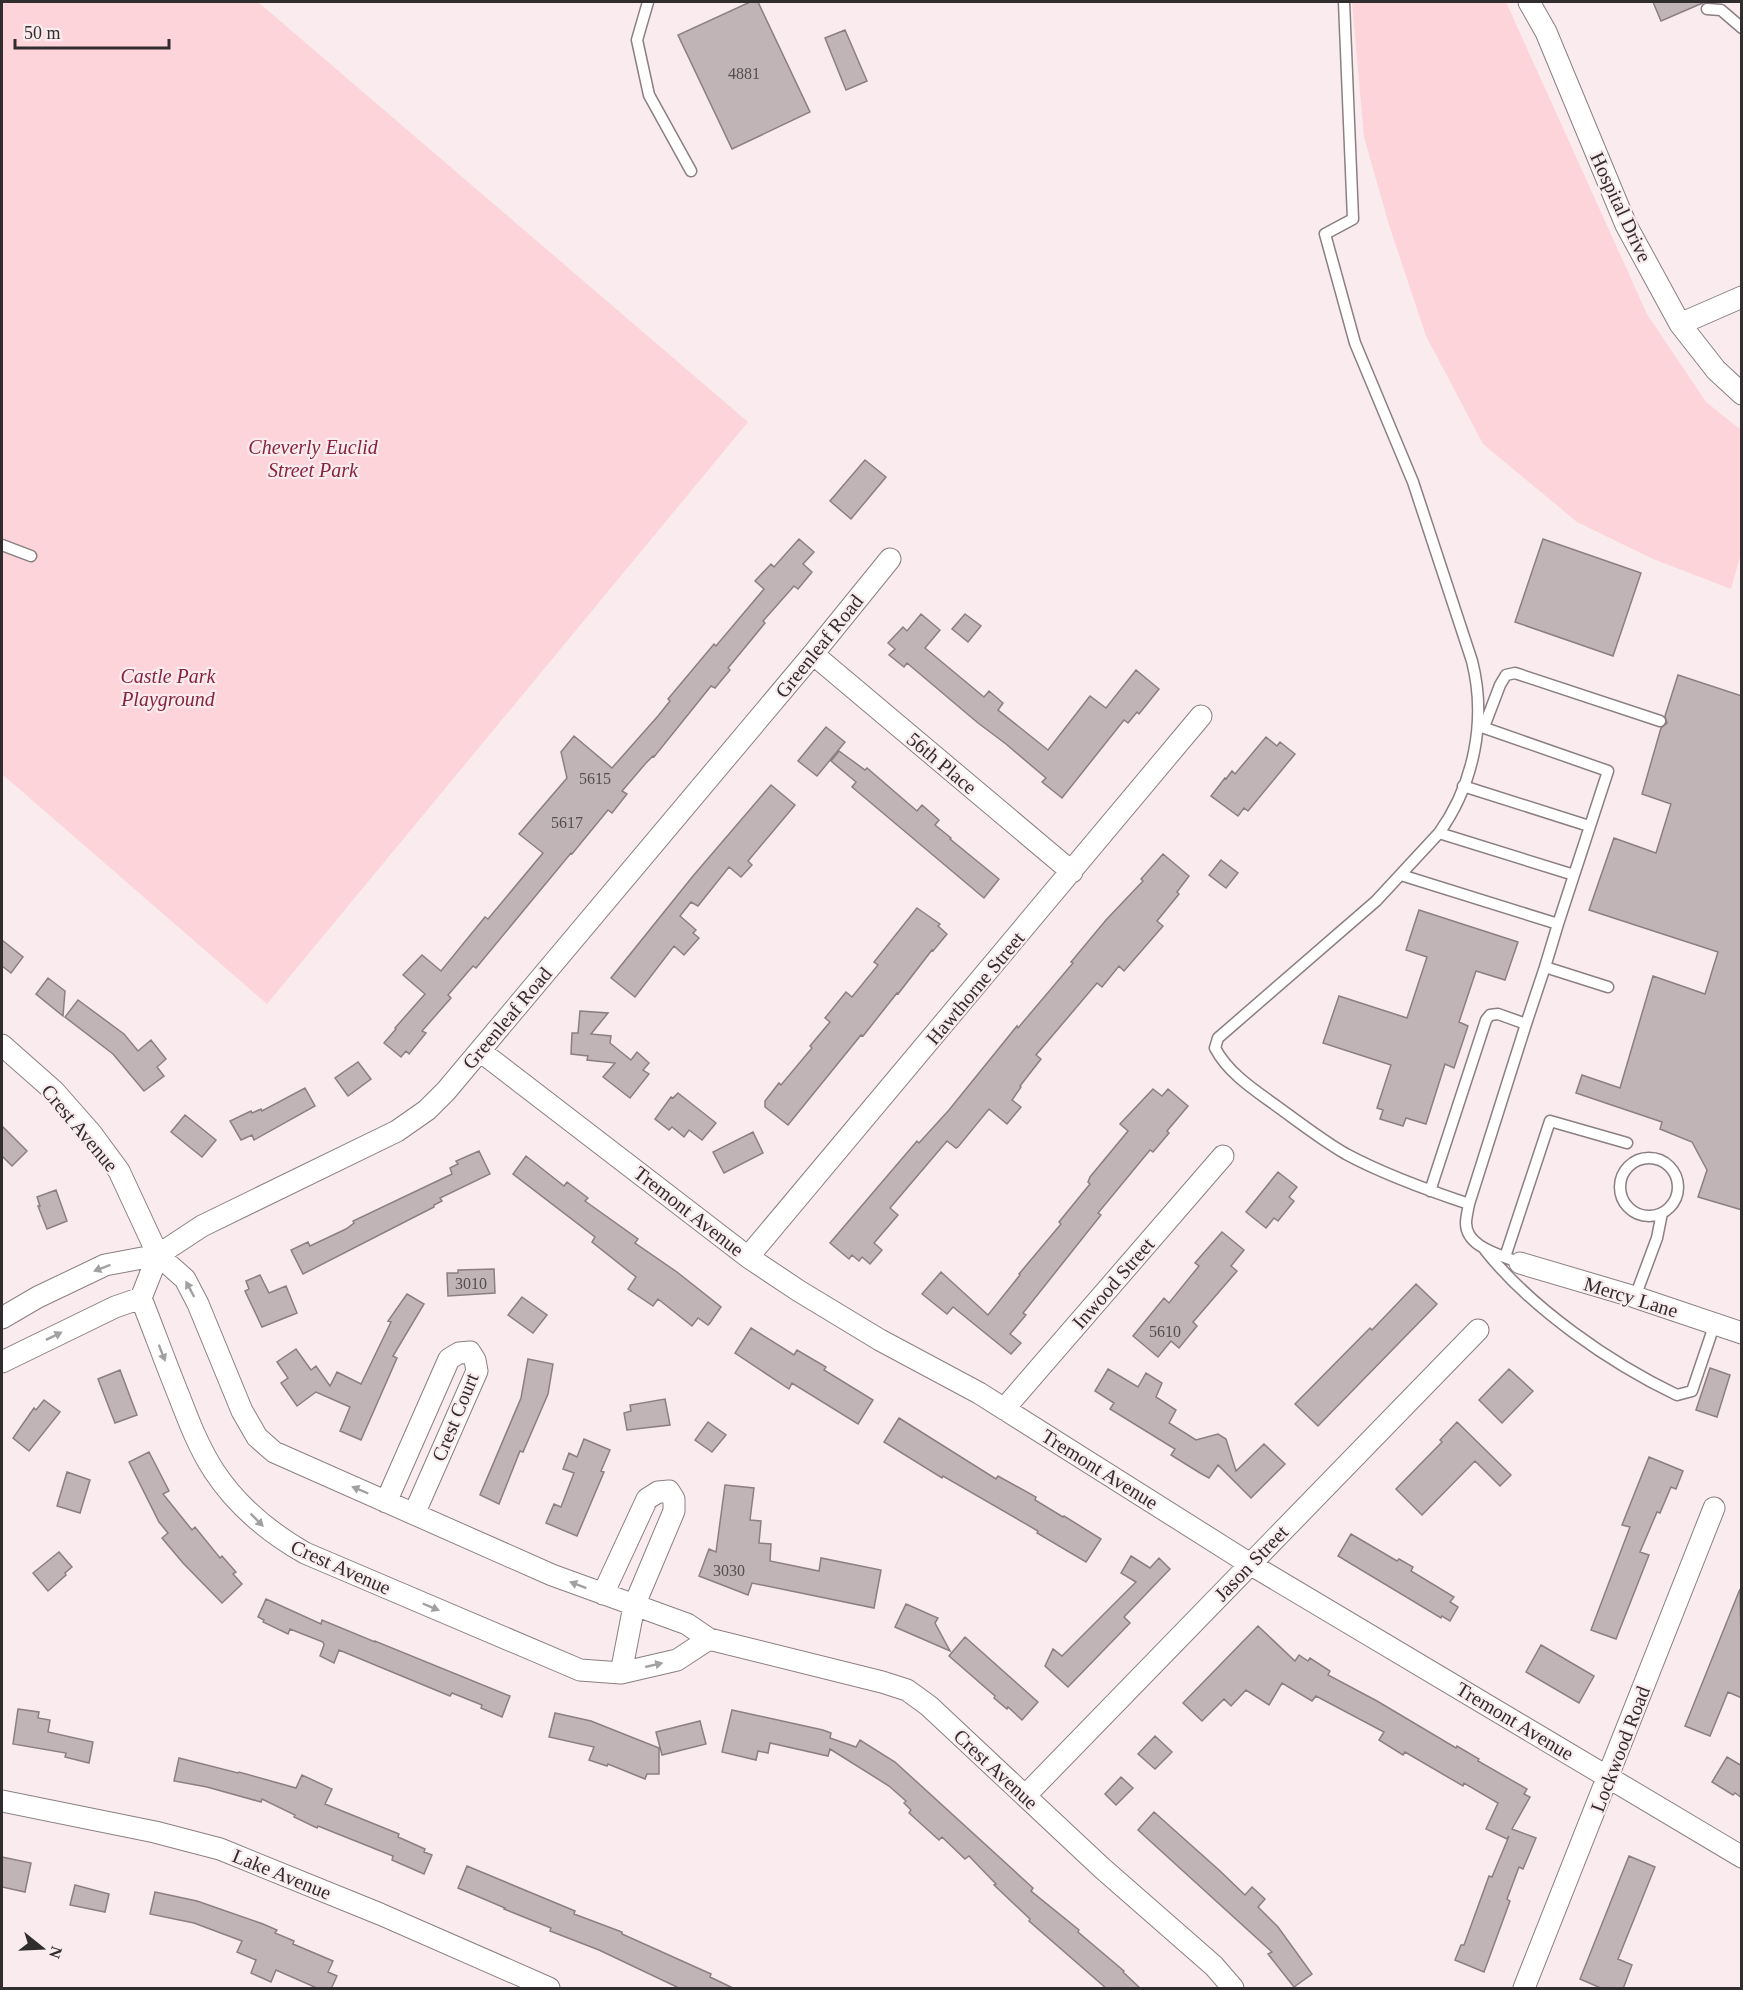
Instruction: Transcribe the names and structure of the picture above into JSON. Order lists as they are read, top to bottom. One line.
{"streets":{"street":["Hospital Drive","Greenleaf Road","56th Place","Hawthorne Street","Crest Avenue","Tremont Avenue","Inwood Street","Mercy Lane","Crest Court","Jason Street","Lockwood Road","Lake Avenue"]},"crossings":[["Greenleaf Road","56th Place"],["Greenleaf Road","Crest Avenue"],["Greenleaf Road","Tremont Avenue"],["56th Place","Hawthorne Street"],["Hawthorne Street","Tremont Avenue"],["Crest Avenue","Crest Court"],["Crest Avenue","Jason Street"],["Tremont Avenue","Inwood Street"],["Tremont Avenue","Jason Street"],["Tremont Avenue","Lockwood Road"]],"parks":["Cheverly Euclid Street Park","Castle Park Playground"],"house_numbers":["4881","5615","5617","3010","5610","3030"],"scale_bar":"50 m","north":"right"}
